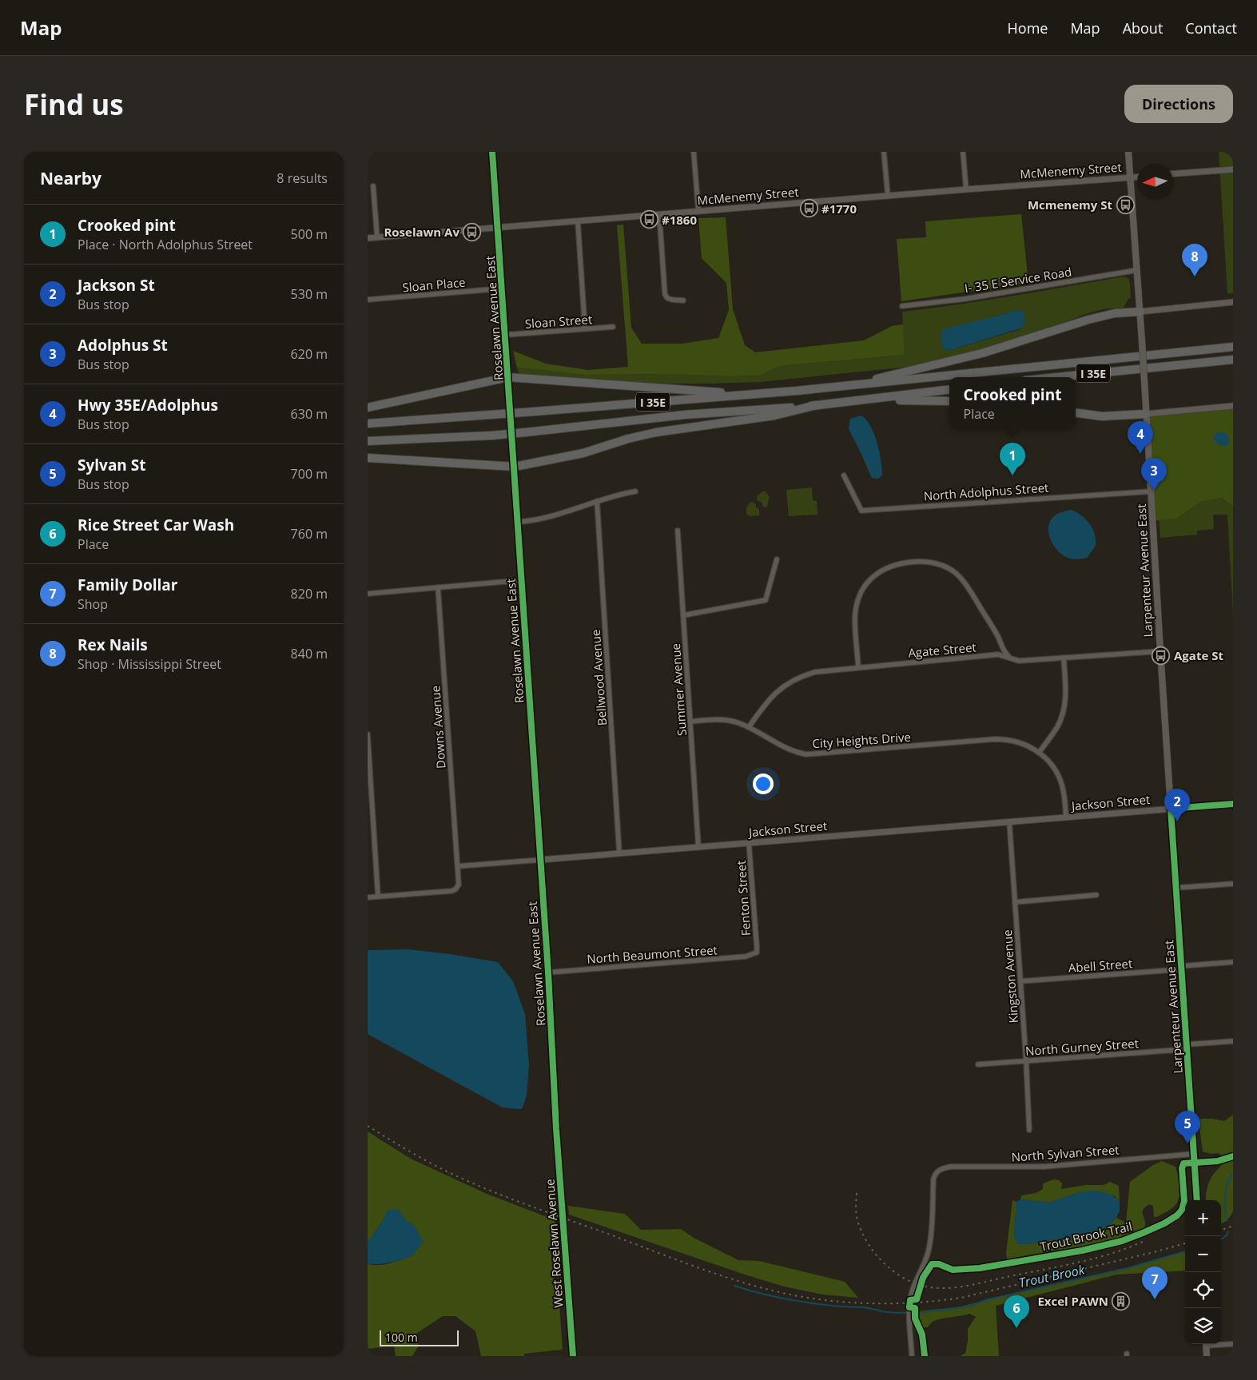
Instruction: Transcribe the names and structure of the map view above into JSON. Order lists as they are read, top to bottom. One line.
{"streets":{"highway":["I 35E"],"main road":["Larpenteur Avenue East"],"street":["McMenemy Street","I- 35 E Service Road","Sloan Place","Roselawn Avenue East","Sloan Street","North Adolphus Street","Agate Street","Bellwood Avenue","Summer Avenue","Downs Avenue","City Heights Drive","Jackson Street","Fenton Street","North Beaumont Street","Abell Street","Kingston Avenue","North Gurney Street","North Sylvan Street","West Roselawn Avenue"],"cycle path":["Trout Brook Trail"]},"crossings":[["McMenemy Street","Roselawn Avenue East"],["McMenemy Street","Larpenteur Avenue East"],["I- 35 E Service Road","Larpenteur Avenue East"],["Sloan Place","Roselawn Avenue East"],["Roselawn Avenue East","Sloan Street"],["Roselawn Avenue East","Jackson Street"],["Roselawn Avenue East","North Beaumont Street"],["Roselawn Avenue East","West Roselawn Avenue"],["North Adolphus Street","Larpenteur Avenue East"],["Larpenteur Avenue East","Agate Street"],["Larpenteur Avenue East","Jackson Street"],["Larpenteur Avenue East","Abell Street"],["Larpenteur Avenue East","North Gurney Street"],["Larpenteur Avenue East","North Sylvan Street"],["Agate Street","City Heights Drive"],["Bellwood Avenue","Jackson Street"],["Summer Avenue","City Heights Drive"],["Summer Avenue","Jackson Street"],["Downs Avenue","Jackson Street"],["Jackson Street","Fenton Street"],["Jackson Street","Kingston Avenue"],["Fenton Street","North Beaumont Street"],["Abell Street","Kingston Avenue"],["Kingston Avenue","North Gurney Street"]],"water":["Trout Brook"],"places":{"bus stop":["Mcmenemy St","#1770","#1860","Roselawn Av","Agate St"],"building":["Excel PAWN"]},"scale_bar":"100 m","north":"left","page":{"header":"Map","nav":["Home","Map","About","Contact"],"buttons":"Directions","title":"Find us","heading":["Nearby","8 results"],"list":[{"mark":"1","name":"Crooked pint","note":"Place · North Adolphus Street","value":"500 m"},{"mark":"2","name":"Jackson St","note":"Bus stop","value":"530 m"},{"mark":"3","name":"Adolphus St","note":"Bus stop","value":"620 m"},{"mark":"4","name":"Hwy 35E/Adolphus","note":"Bus stop","value":"630 m"},{"mark":"5","name":"Sylvan St","note":"Bus stop","value":"700 m"},{"mark":"6","name":"Rice Street Car Wash","note":"Place","value":"760 m"},{"mark":"7","name":"Family Dollar","note":"Shop","value":"820 m"},{"mark":"8","name":"Rex Nails","note":"Shop · Mississippi Street","value":"840 m"}],"pins":["8","4","1","3","2","5","7","6"],"popup":["Crooked pint","Place"],"map_buttons":["+","−"],"scale":"100 m"}}
